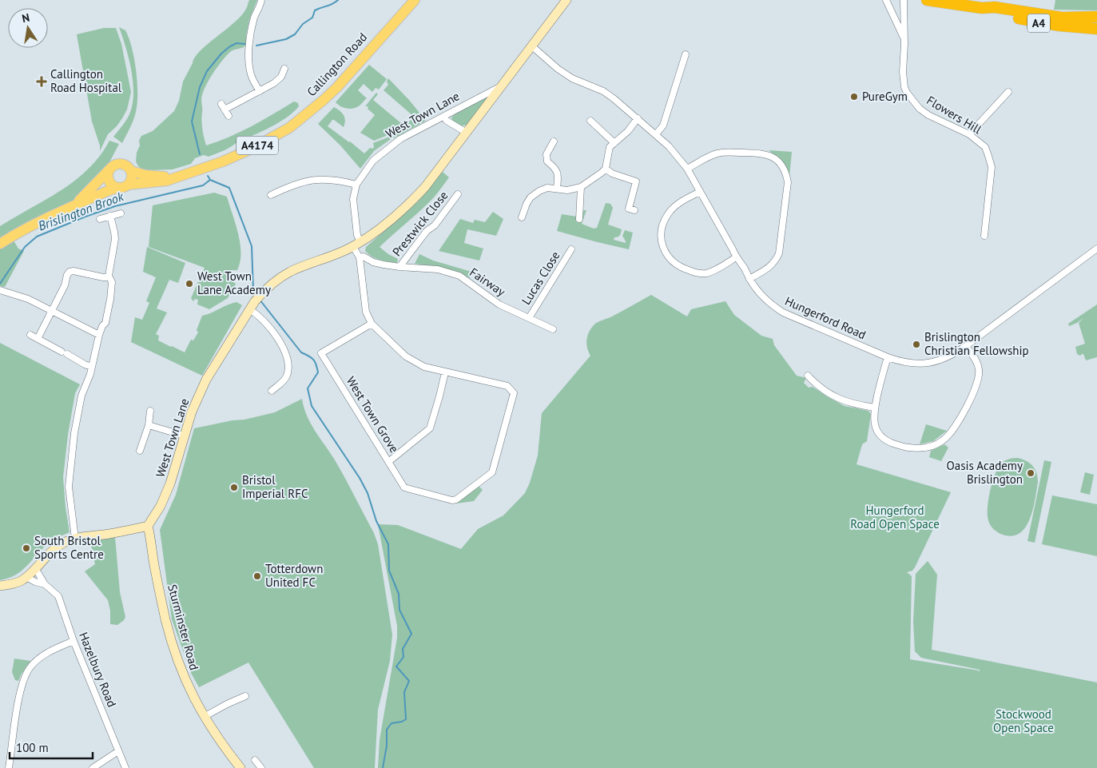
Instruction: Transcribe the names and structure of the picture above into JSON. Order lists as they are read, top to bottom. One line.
{"streets":{"highway":["A4"],"main road":["Callington Road","West Town Lane","A4174","Sturminster Road"],"street":["Flowers Hill","Prestwick Close","Lucas Close","Fairway","Hungerford Road","West Town Grove","Hazelbury Road"]},"crossings":[["Callington Road","A4174"],["West Town Lane","Hungerford Road"],["West Town Lane","Sturminster Road"],["Prestwick Close","Fairway"],["Lucas Close","Fairway"]],"water":["Brislington Brook"],"parks":["Hungerford Road Open Space","Stockwood Open Space"],"places":{"health":["Callington Road Hospital"],"other":["PureGym","West Town Lane Academy","Brislington Christian Fellowship","Oasis Academy Brislington","Bristol Imperial RFC","South Bristol Sports Centre","Totterdown United FC"]},"scale_bar":"100 m","north":"top"}
